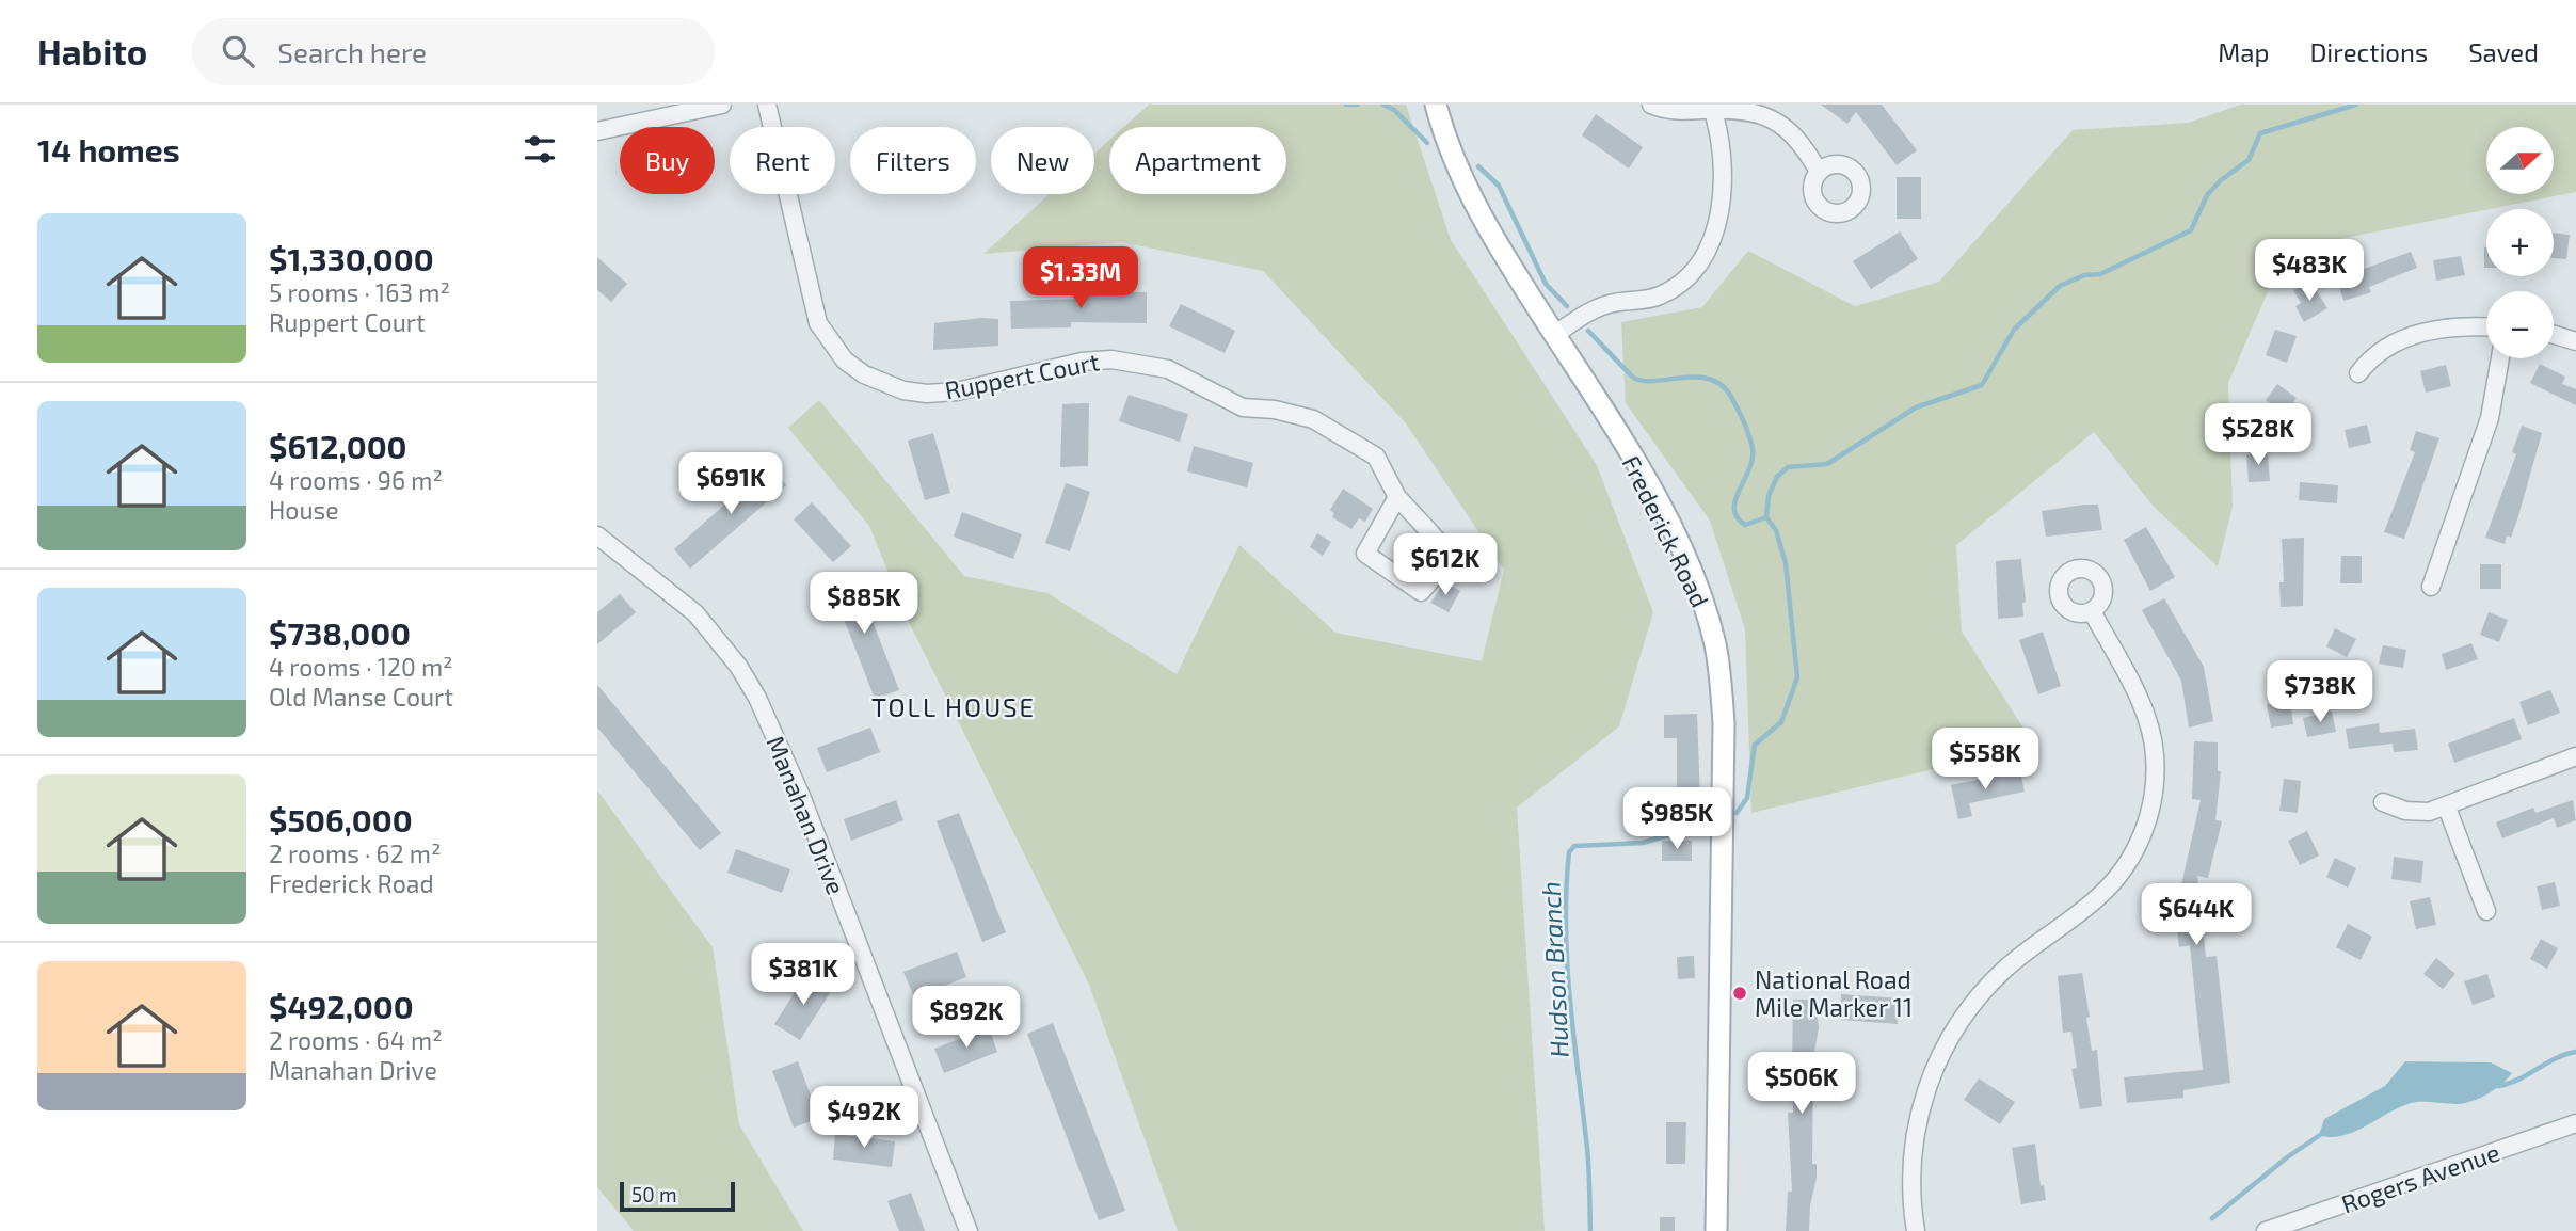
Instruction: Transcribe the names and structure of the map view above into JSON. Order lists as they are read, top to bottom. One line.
{"streets":{"main road":["Frederick Road"],"street":["Ruppert Court","Manahan Drive","Rogers Avenue"]},"districts":["TOLL HOUSE"],"water":["Hudson Branch"],"places":["National Road Mile Marker 11"],"scale_bar":"50 m","north":"right","page":{"header":"Habito","search":"Search here","nav":["Map","Directions","Saved"],"heading":"14 homes","map_buttons":["+","−"],"chip":["Buy","Rent","Filters","New","Apartment"],"list":[{"name":"$1,330,000","note":"5 rooms · 163 m² · Ruppert Court"},{"name":"$612,000","note":"4 rooms · 96 m² · House"},{"name":"$738,000","note":"4 rooms · 120 m² · Old Manse Court"},{"name":"$506,000","note":"2 rooms · 62 m² · Frederick Road"},{"name":"$492,000","note":"2 rooms · 64 m² · Manahan Drive"}],"price":["$483K","$1.33M","$528K","$691K","$612K","$885K","$738K","$558K","$985K","$644K","$381K","$892K","$506K","$492K"],"scale":"50 m"}}
